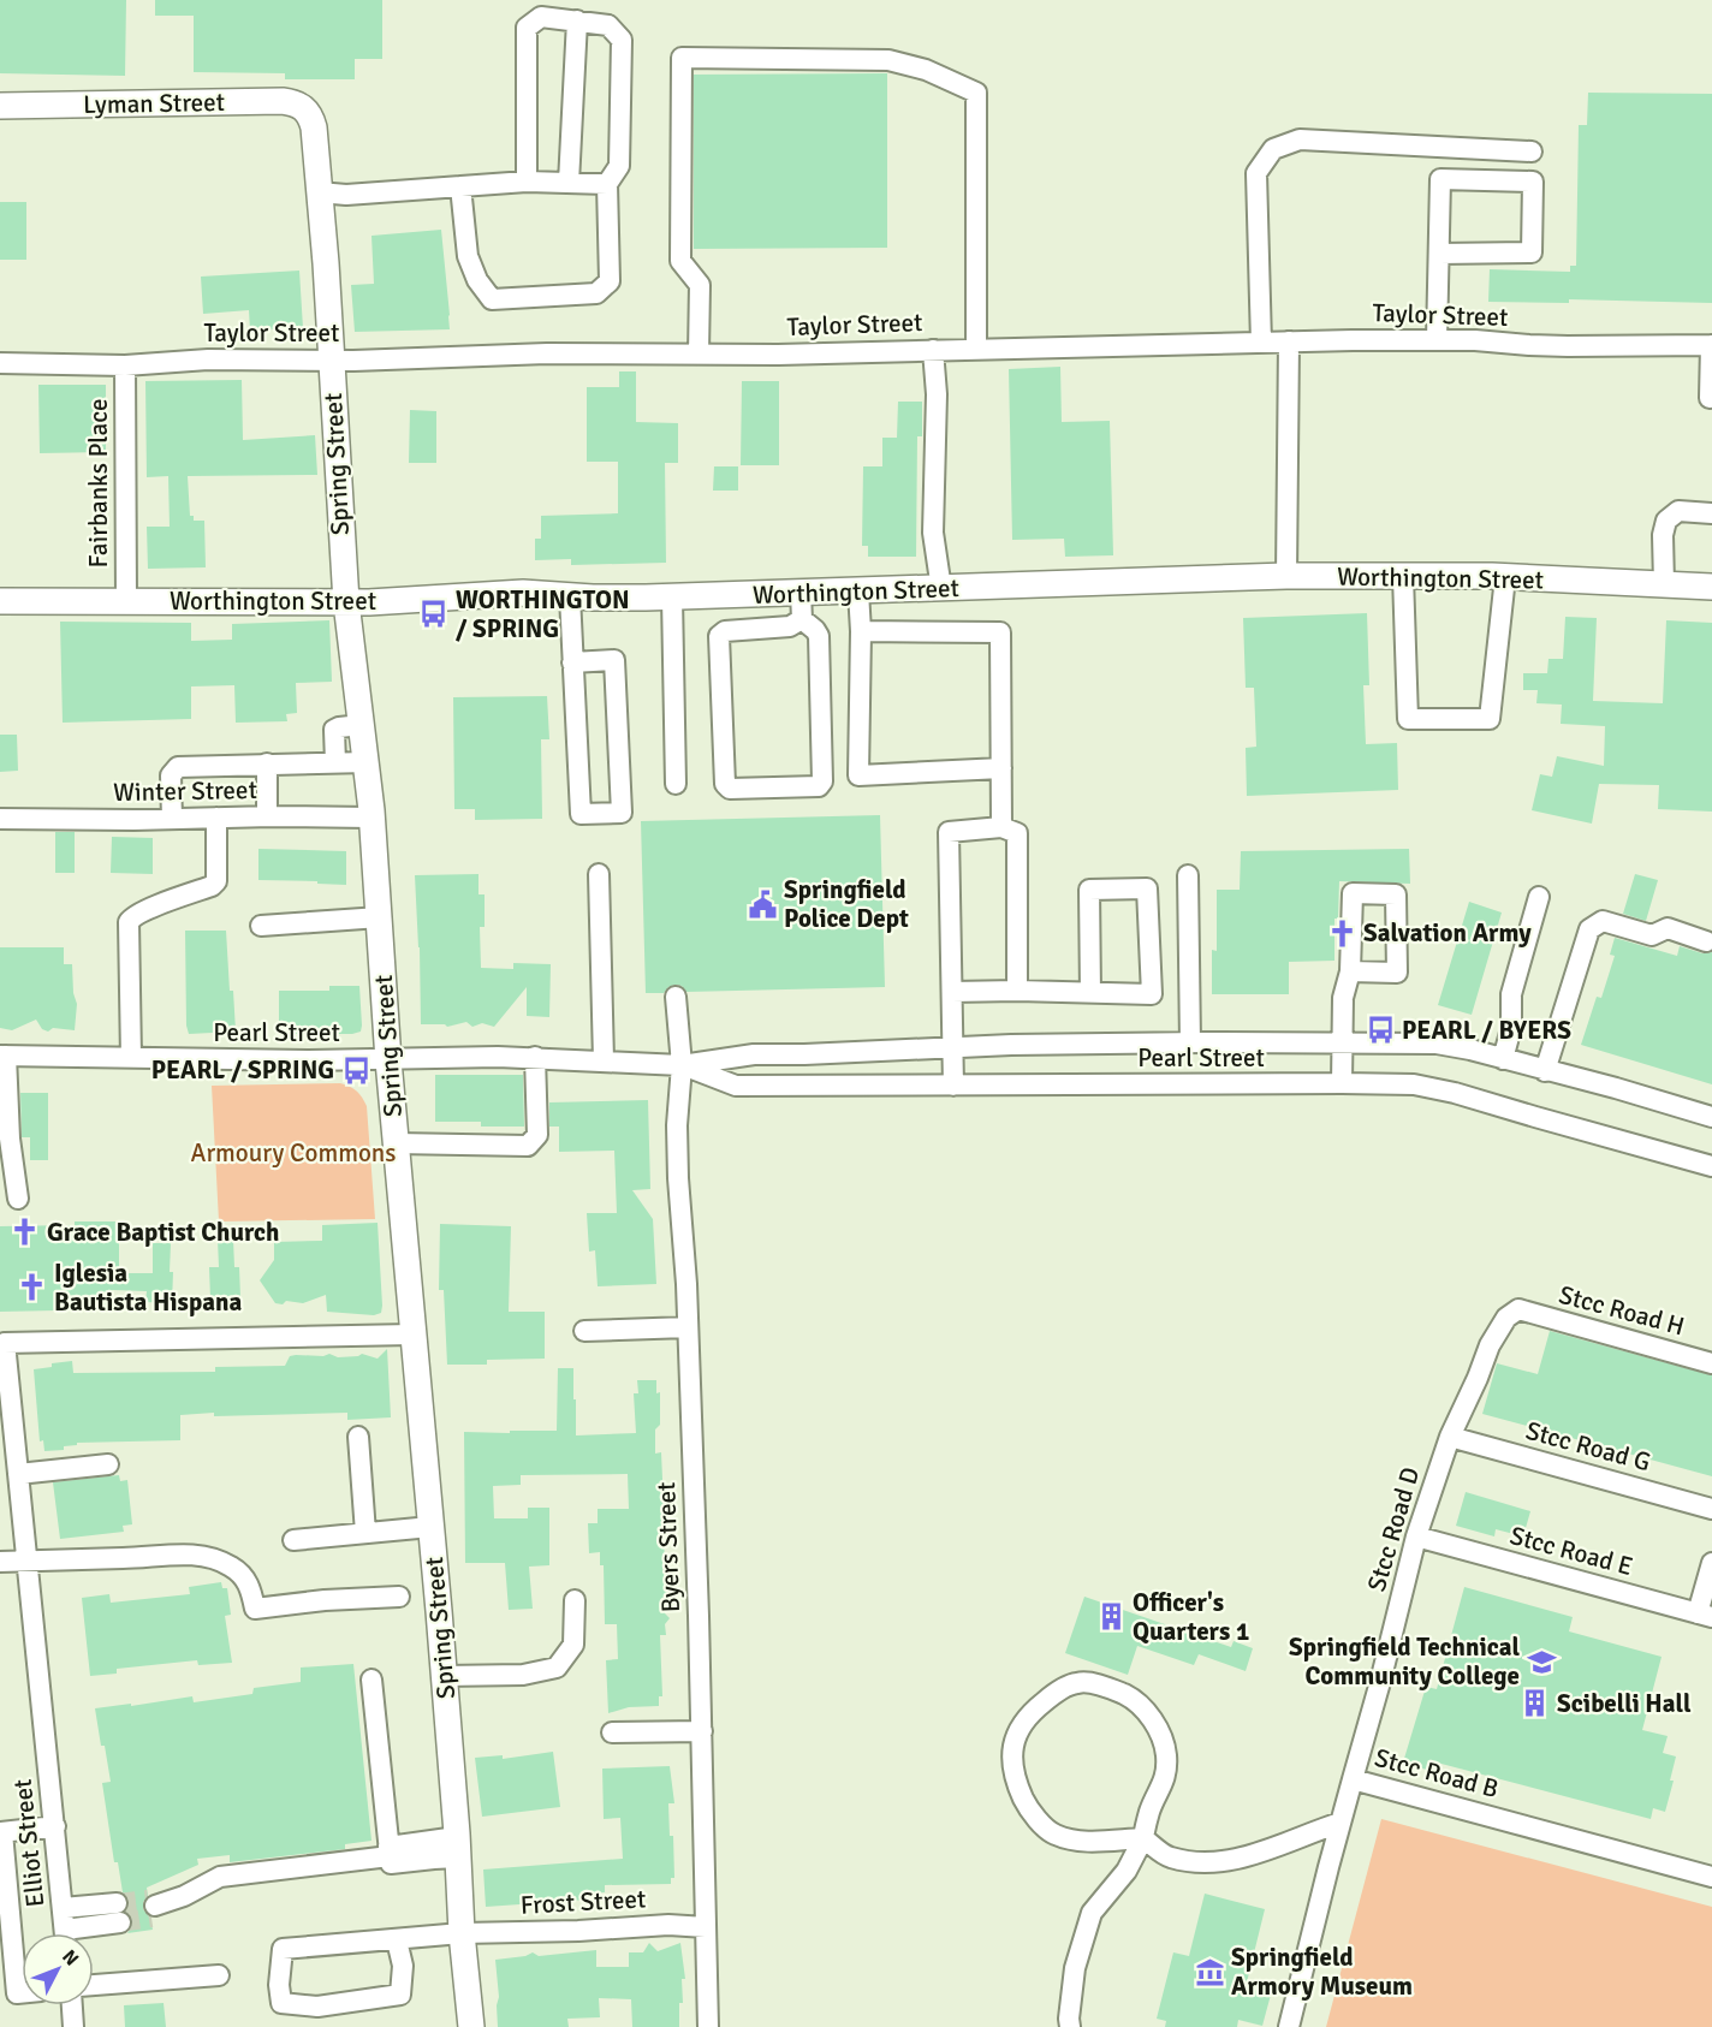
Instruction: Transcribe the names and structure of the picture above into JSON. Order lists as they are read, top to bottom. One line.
{"streets":{"main road":["Lyman Street","Spring Street","Worthington Street"],"street":["Taylor Street","Fairbanks Place","Winter Street","Pearl Street","Stcc Road H","Stcc Road G","Stcc Road D","Byers Street","Stcc Road E","Stcc Road B","Elliot Street","Frost Street"]},"crossings":[["Lyman Street","Spring Street"],["Taylor Street","Spring Street"],["Taylor Street","Fairbanks Place"],["Spring Street","Worthington Street"],["Spring Street","Winter Street"],["Spring Street","Pearl Street"],["Spring Street","Elliot Street"],["Spring Street","Frost Street"],["Fairbanks Place","Worthington Street"],["Pearl Street","Byers Street"],["Stcc Road H","Stcc Road D"],["Stcc Road G","Stcc Road D"],["Stcc Road D","Stcc Road E"],["Stcc Road D","Stcc Road B"],["Byers Street","Frost Street"]],"parks":["Armoury Commons"],"places":{"bus stop":["WORTHINGTON / SPRING","PEARL / BYERS","PEARL / SPRING"],"public building":["Springfield Police Dept"],"church":["Salvation Army","Grace Baptist Church","Iglesia Bautista Hispana"],"building":["Officer's Quarters 1","Scibelli Hall"],"school or university":["Springfield Technical Community College"],"museum":["Springfield Armory Museum"]},"north":"top right"}
